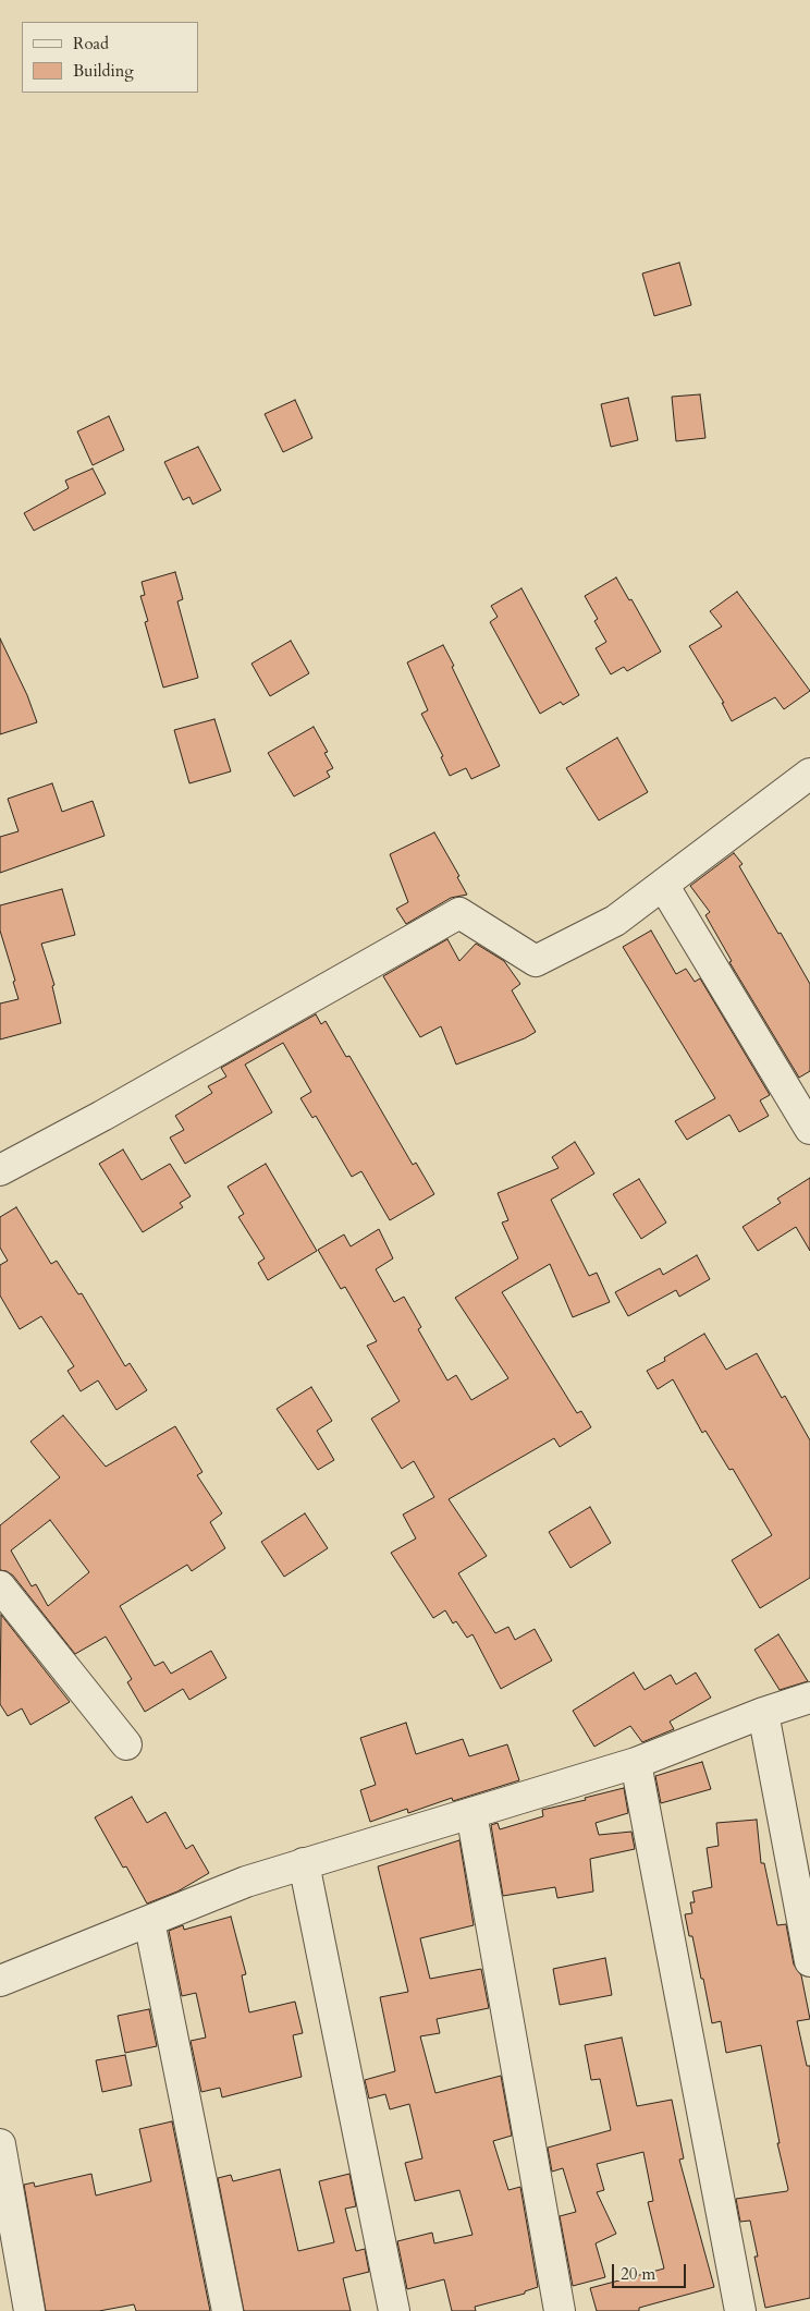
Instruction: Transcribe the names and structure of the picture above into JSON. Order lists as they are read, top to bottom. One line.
{"legend":["Road","Building"],"scale_bar":"20 m"}
